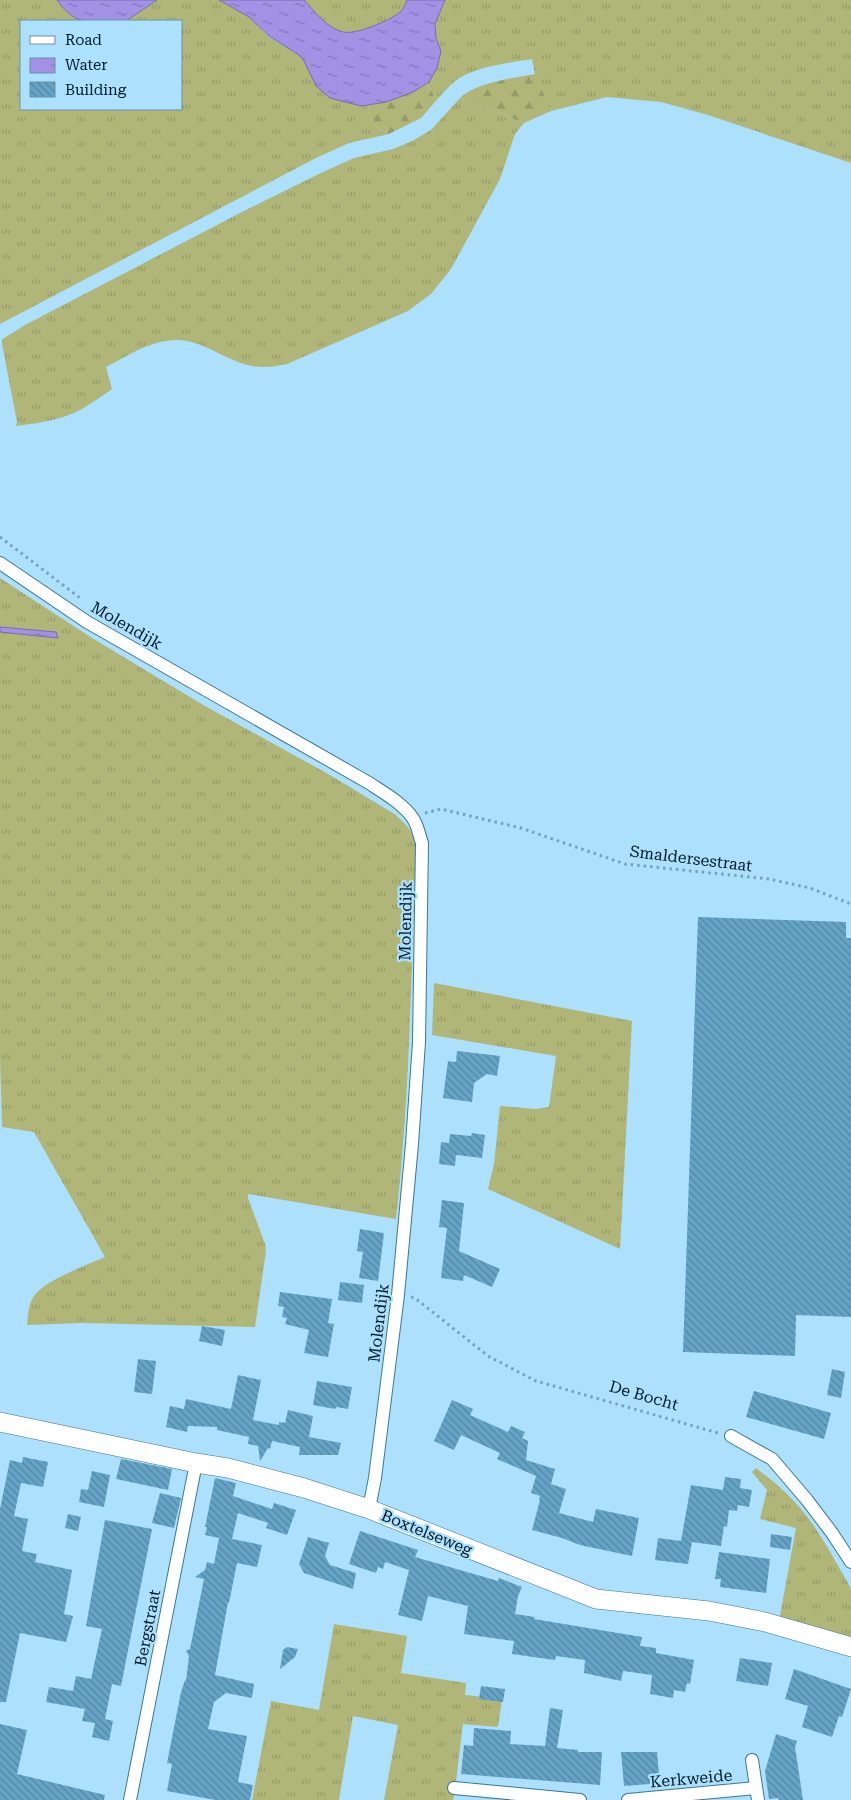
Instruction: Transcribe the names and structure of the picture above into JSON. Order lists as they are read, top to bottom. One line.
{"streets":{"street":["Molendijk","Boxtelseweg","Bergstraat","Kerkweide"],"path":["Smaldersestraat","De Bocht"]},"crossings":[["Molendijk","Smaldersestraat"],["Molendijk","De Bocht"],["Molendijk","Boxtelseweg"],["Boxtelseweg","Bergstraat"]],"legend":["Road","Water","Building"]}
